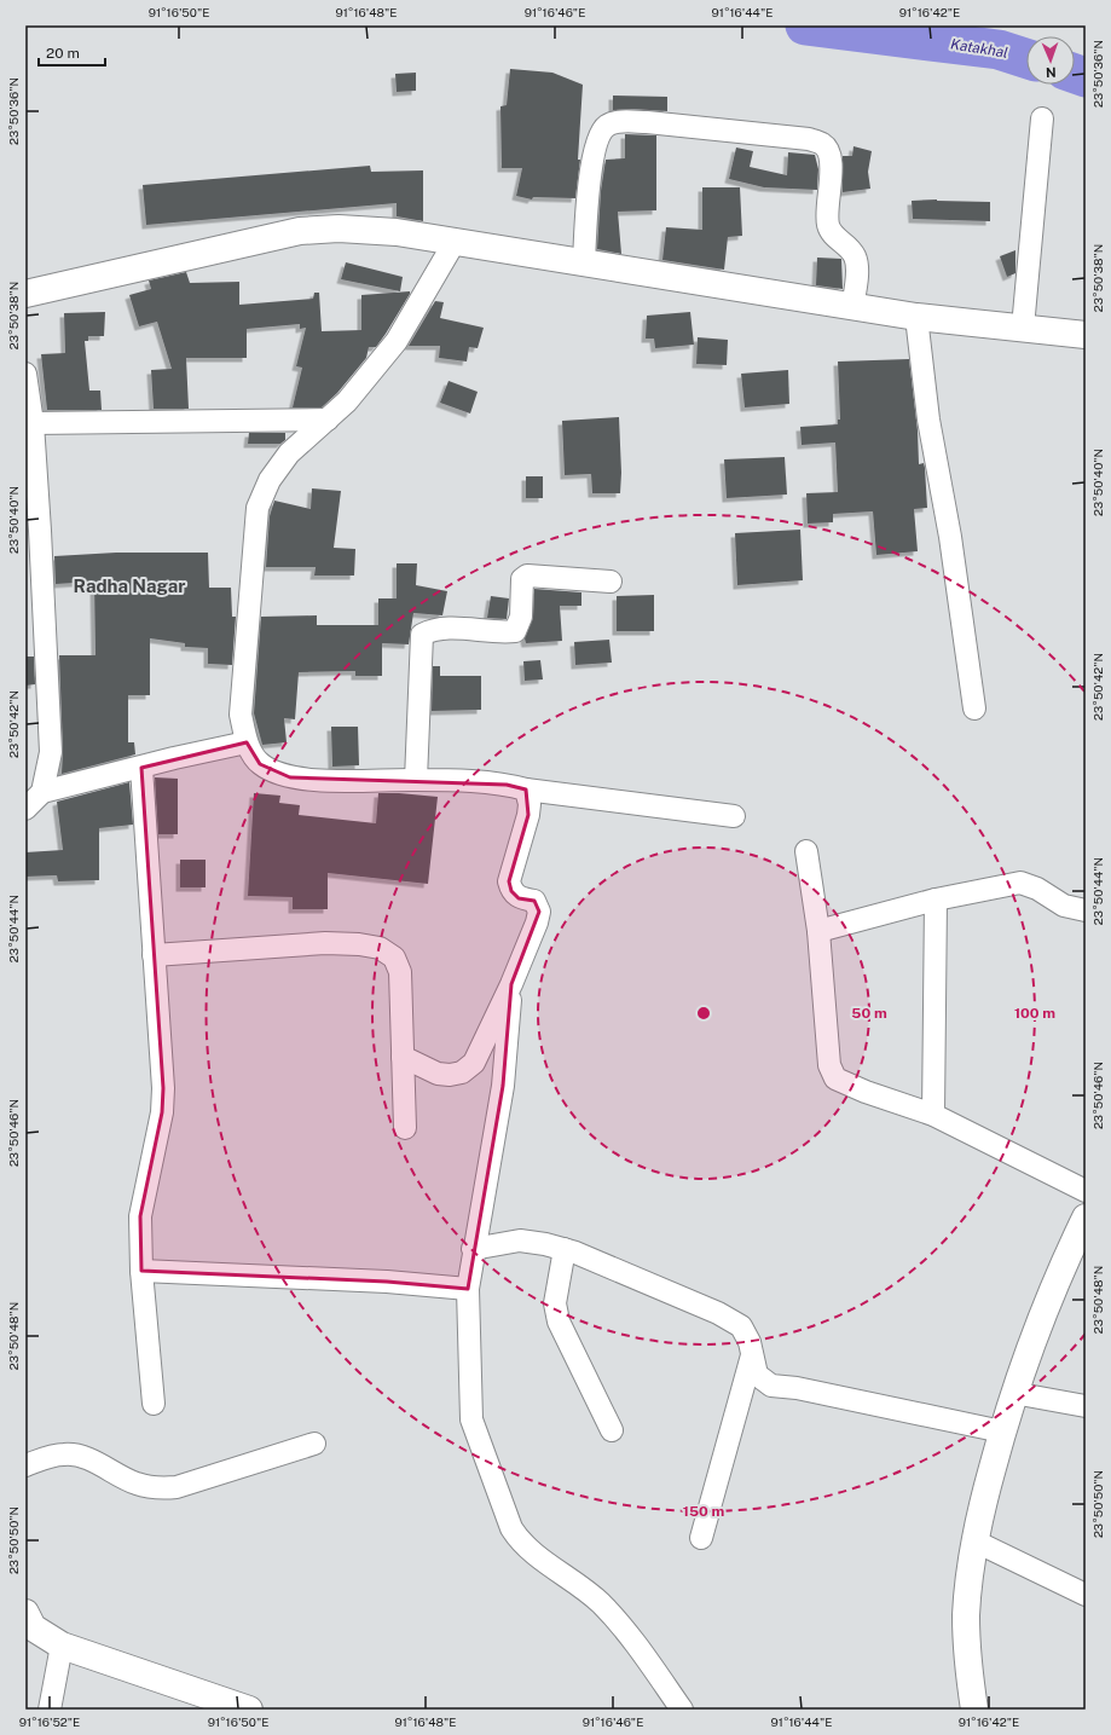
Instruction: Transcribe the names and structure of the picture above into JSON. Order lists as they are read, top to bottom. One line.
{"districts":["Radha Nagar"],"water":["Katakhal"],"scale_bar":"20 m","north":"bottom","coordinates":["91°16'50\"E","91°16'48\"E","91°16'46\"E","91°16'44\"E","91°16'42\"E","23°50'36\"N","23°50'38\"N","23°50'40\"N","23°50'42\"N","23°50'44\"N","23°50'46\"N","23°50'48\"N","23°50'50\"N","91°16'52\"E"],"rings":["50 m","100 m","150 m"]}
